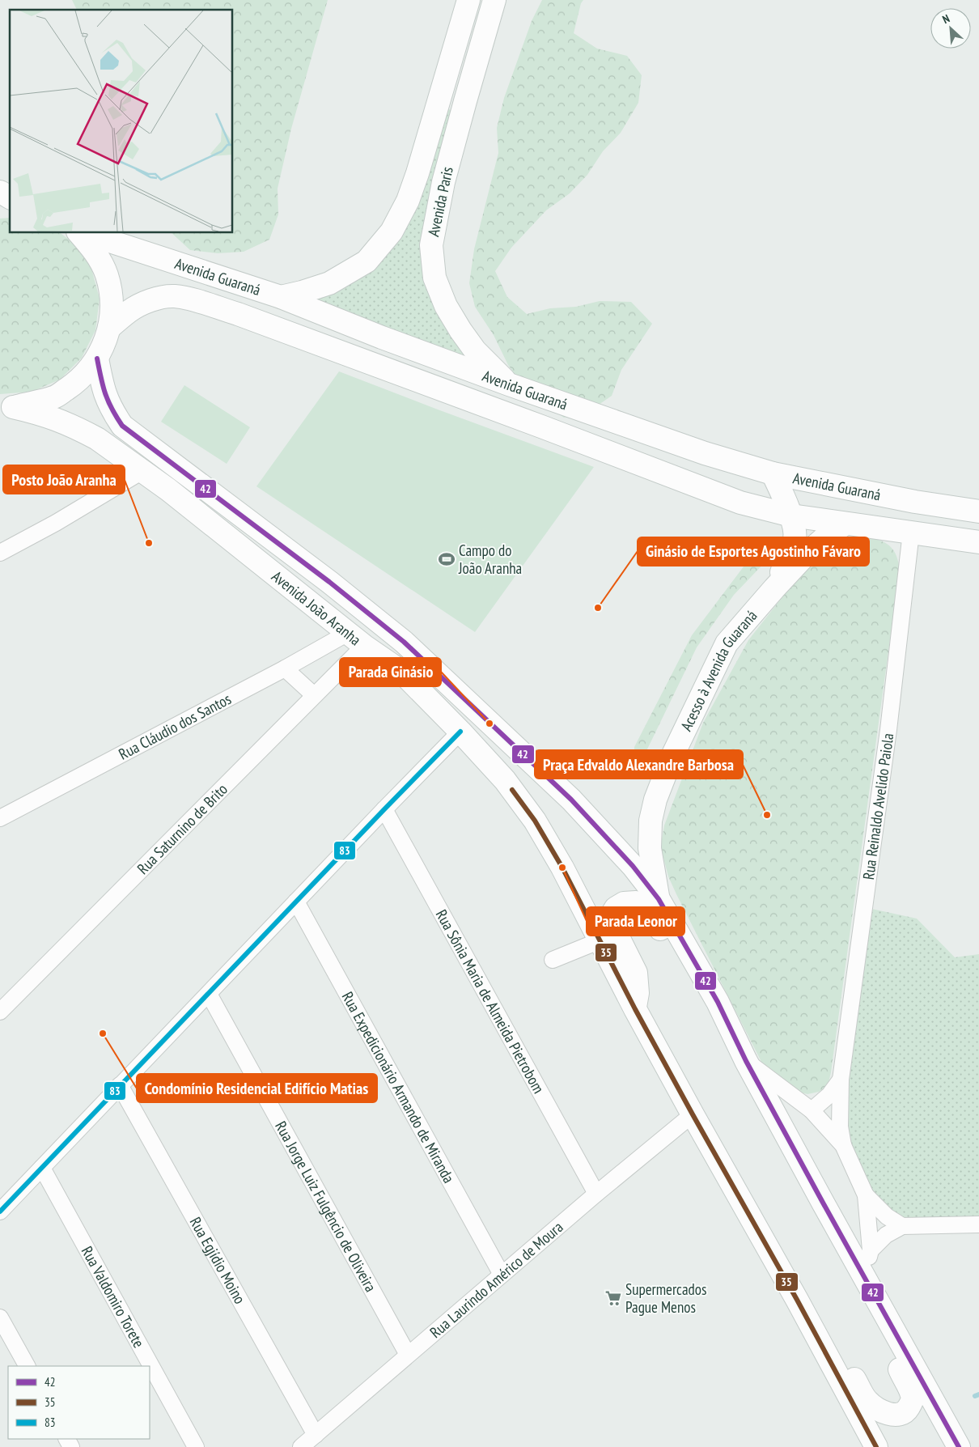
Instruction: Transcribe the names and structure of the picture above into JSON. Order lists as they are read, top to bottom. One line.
{"streets":{"main road":["Avenida Paris","Avenida Guaraná","Avenida João Aranha","Acesso à Avenida Guaraná"],"street":["Rua Cláudio dos Santos","Rua Reinaldo Avelido Paiola","Rua Saturnino de Brito","Rua Sônia Maria de Almeida Pietrobom","Rua Expedicionário Armando de Miranda","Rua Jorge Luiz Fulgêncio de Oliveira","Rua Egjídio Moino","Rua Laurindo Américo de Moura","Rua Valdomiro Torete"]},"crossings":[["Avenida Paris","Avenida Guaraná"],["Avenida Guaraná","Acesso à Avenida Guaraná"],["Avenida Guaraná","Rua Reinaldo Avelido Paiola"],["Avenida João Aranha","Acesso à Avenida Guaraná"],["Avenida João Aranha","Rua Cláudio dos Santos"],["Avenida João Aranha","Rua Saturnino de Brito"],["Avenida João Aranha","Rua Laurindo Américo de Moura"],["Rua Cláudio dos Santos","Rua Saturnino de Brito"],["Rua Sônia Maria de Almeida Pietrobom","Rua Laurindo Américo de Moura"],["Rua Expedicionário Armando de Miranda","Rua Laurindo Américo de Moura"],["Rua Jorge Luiz Fulgêncio de Oliveira","Rua Laurindo Américo de Moura"],["Rua Egjídio Moino","Rua Laurindo Américo de Moura"]],"places":{"other":["Posto João Aranha","Ginásio de Esportes Agostinho Fávaro","Parada Ginásio","Praça Edvaldo Alexandre Barbosa","Parada Leonor","Condomínio Residencial Edifício Matias"],"sports":["Campo do João Aranha"],"supermarket":["Supermercados Pague Menos"]},"lines":["transit line 42","transit line 83","transit line 35"],"legend":["42","35","83"],"north":"top left"}
